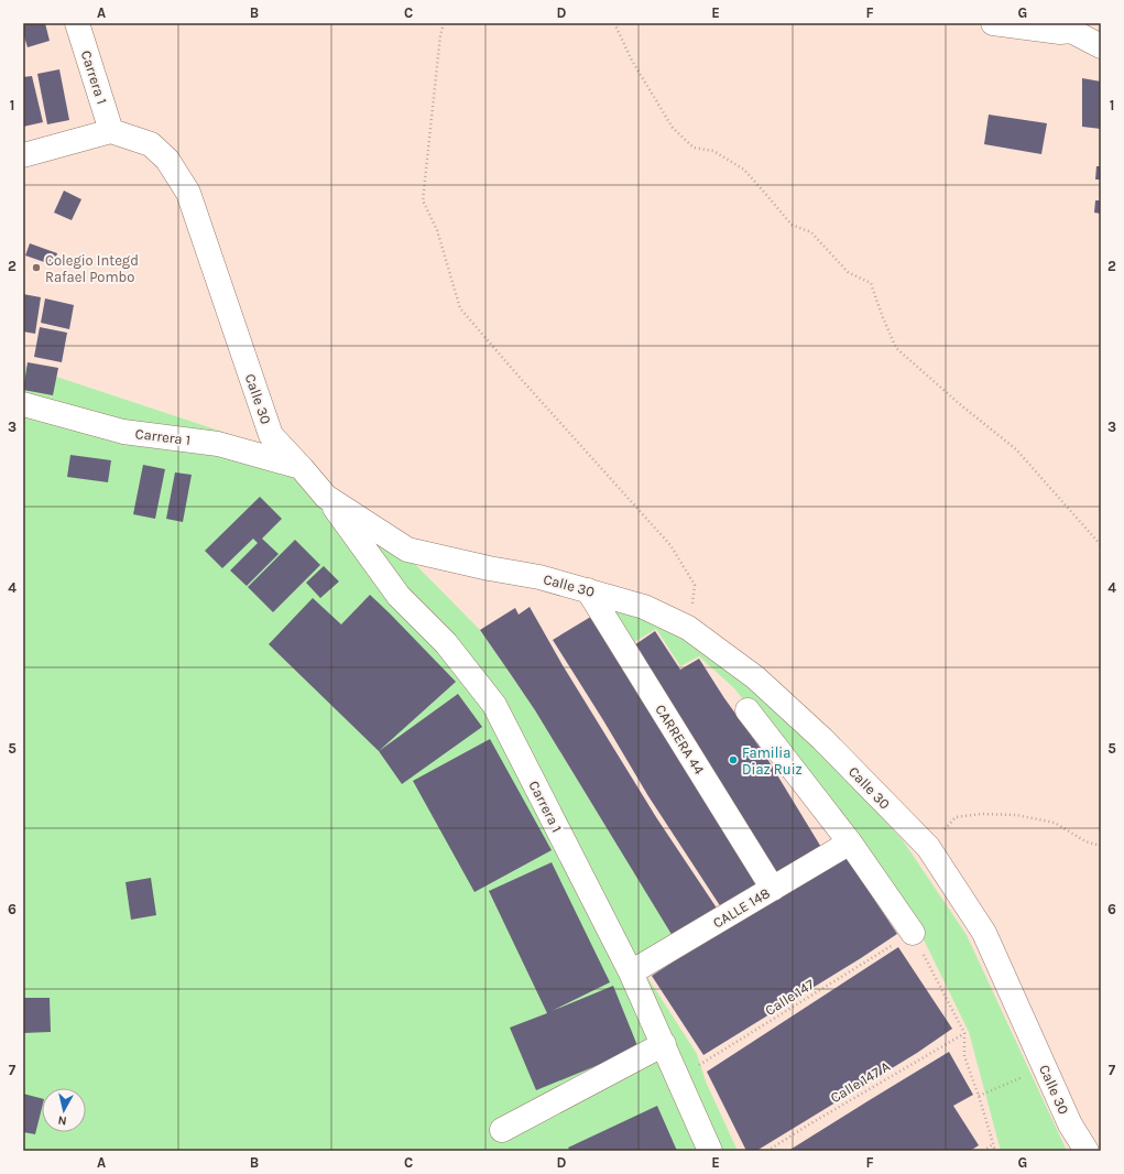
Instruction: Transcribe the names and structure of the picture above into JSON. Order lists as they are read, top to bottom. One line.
{"streets":{"street":["Carrera 1","Calle 30","CARRERA 44","CALLE 148"],"path":["Calle 147","Calle 147 A"]},"crossings":[["Carrera 1","Calle 30"],["Carrera 1","CALLE 148"],["Carrera 1","Calle 147"],["Calle 30","CARRERA 44"],["CARRERA 44","CALLE 148"]],"places":["Colegio Integd Rafael Pombo","Familia Diaz Ruiz"],"north":"bottom","grid":{"columns":["A","B","C","D","E","F","G"],"rows":["1","2","3","4","5","6","7"]}}
